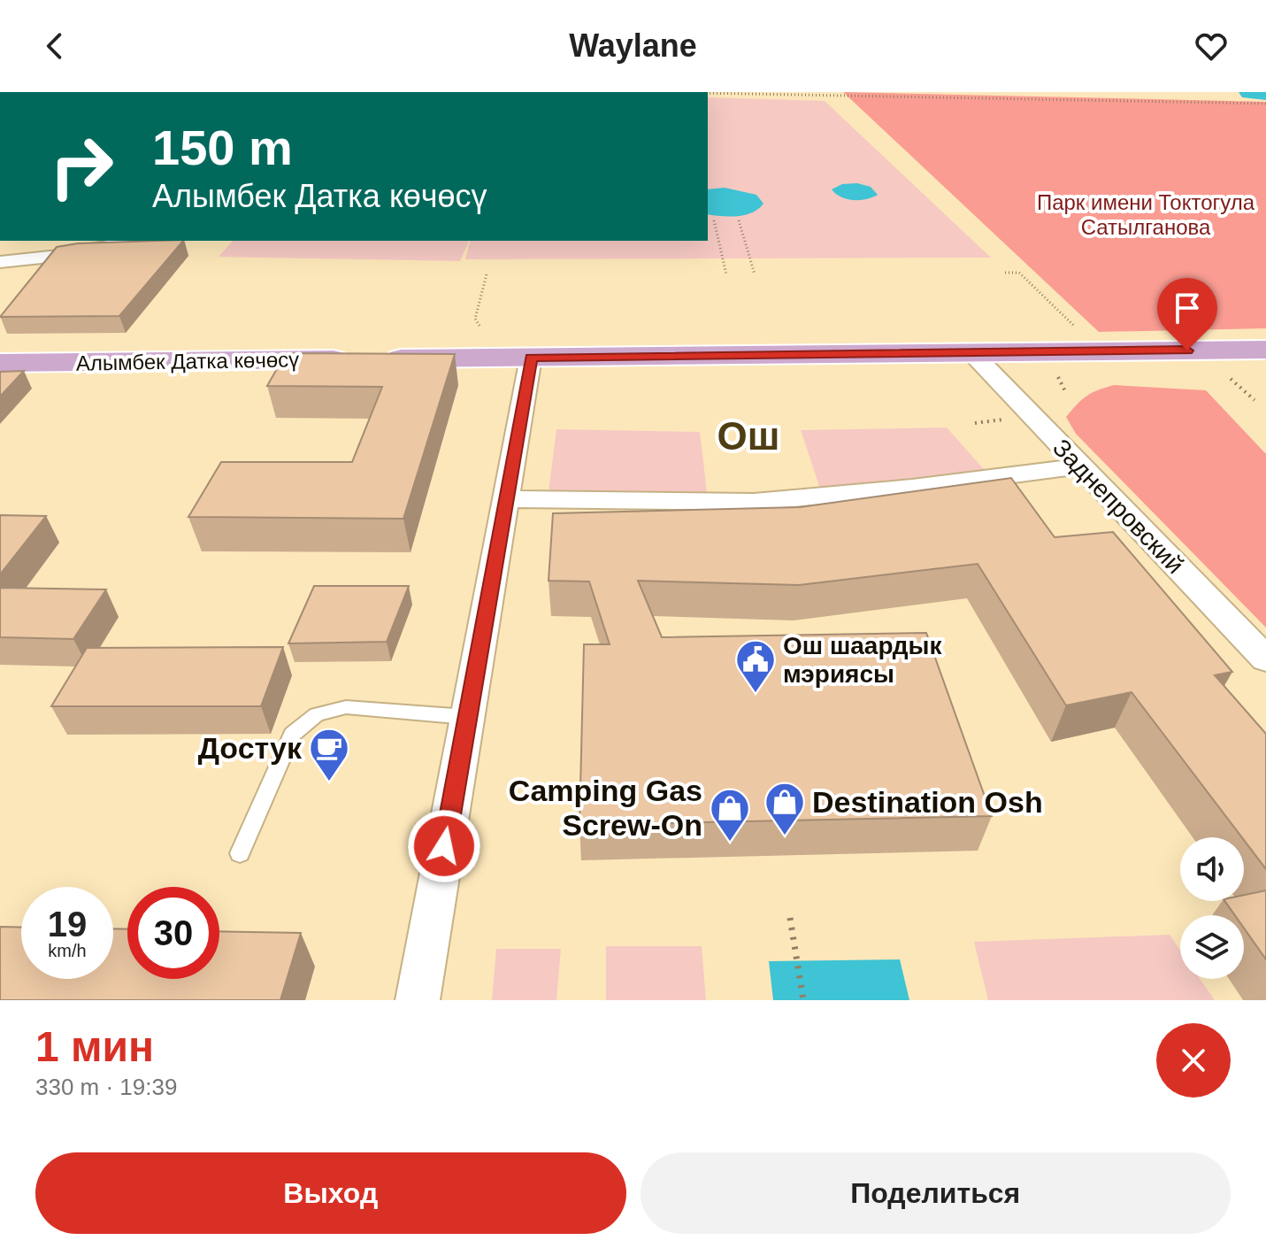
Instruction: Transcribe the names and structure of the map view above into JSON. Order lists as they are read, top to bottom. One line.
{"streets":{"main road":["Алымбек Датка көчөсү"],"street":["Заднепровский"]},"crossings":[["Алымбек Датка көчөсү","Заднепровский"]],"districts":["Ош"],"parks":["Парк имени Токтогула Сатылганова"],"places":{"public building":["Ош шаардык мэриясы"],"cafe":["Достук"],"shop":["Destination Osh","Camping Gas Screw-On"]},"page":{"header":"Waylane","turn":["150 m","Алымбек Датка көчөсү"],"speed":"19 km/h","limit":"30","heading":["1 мин","330 m · 19:39"],"buttons":["Выход","Поделиться"]}}
